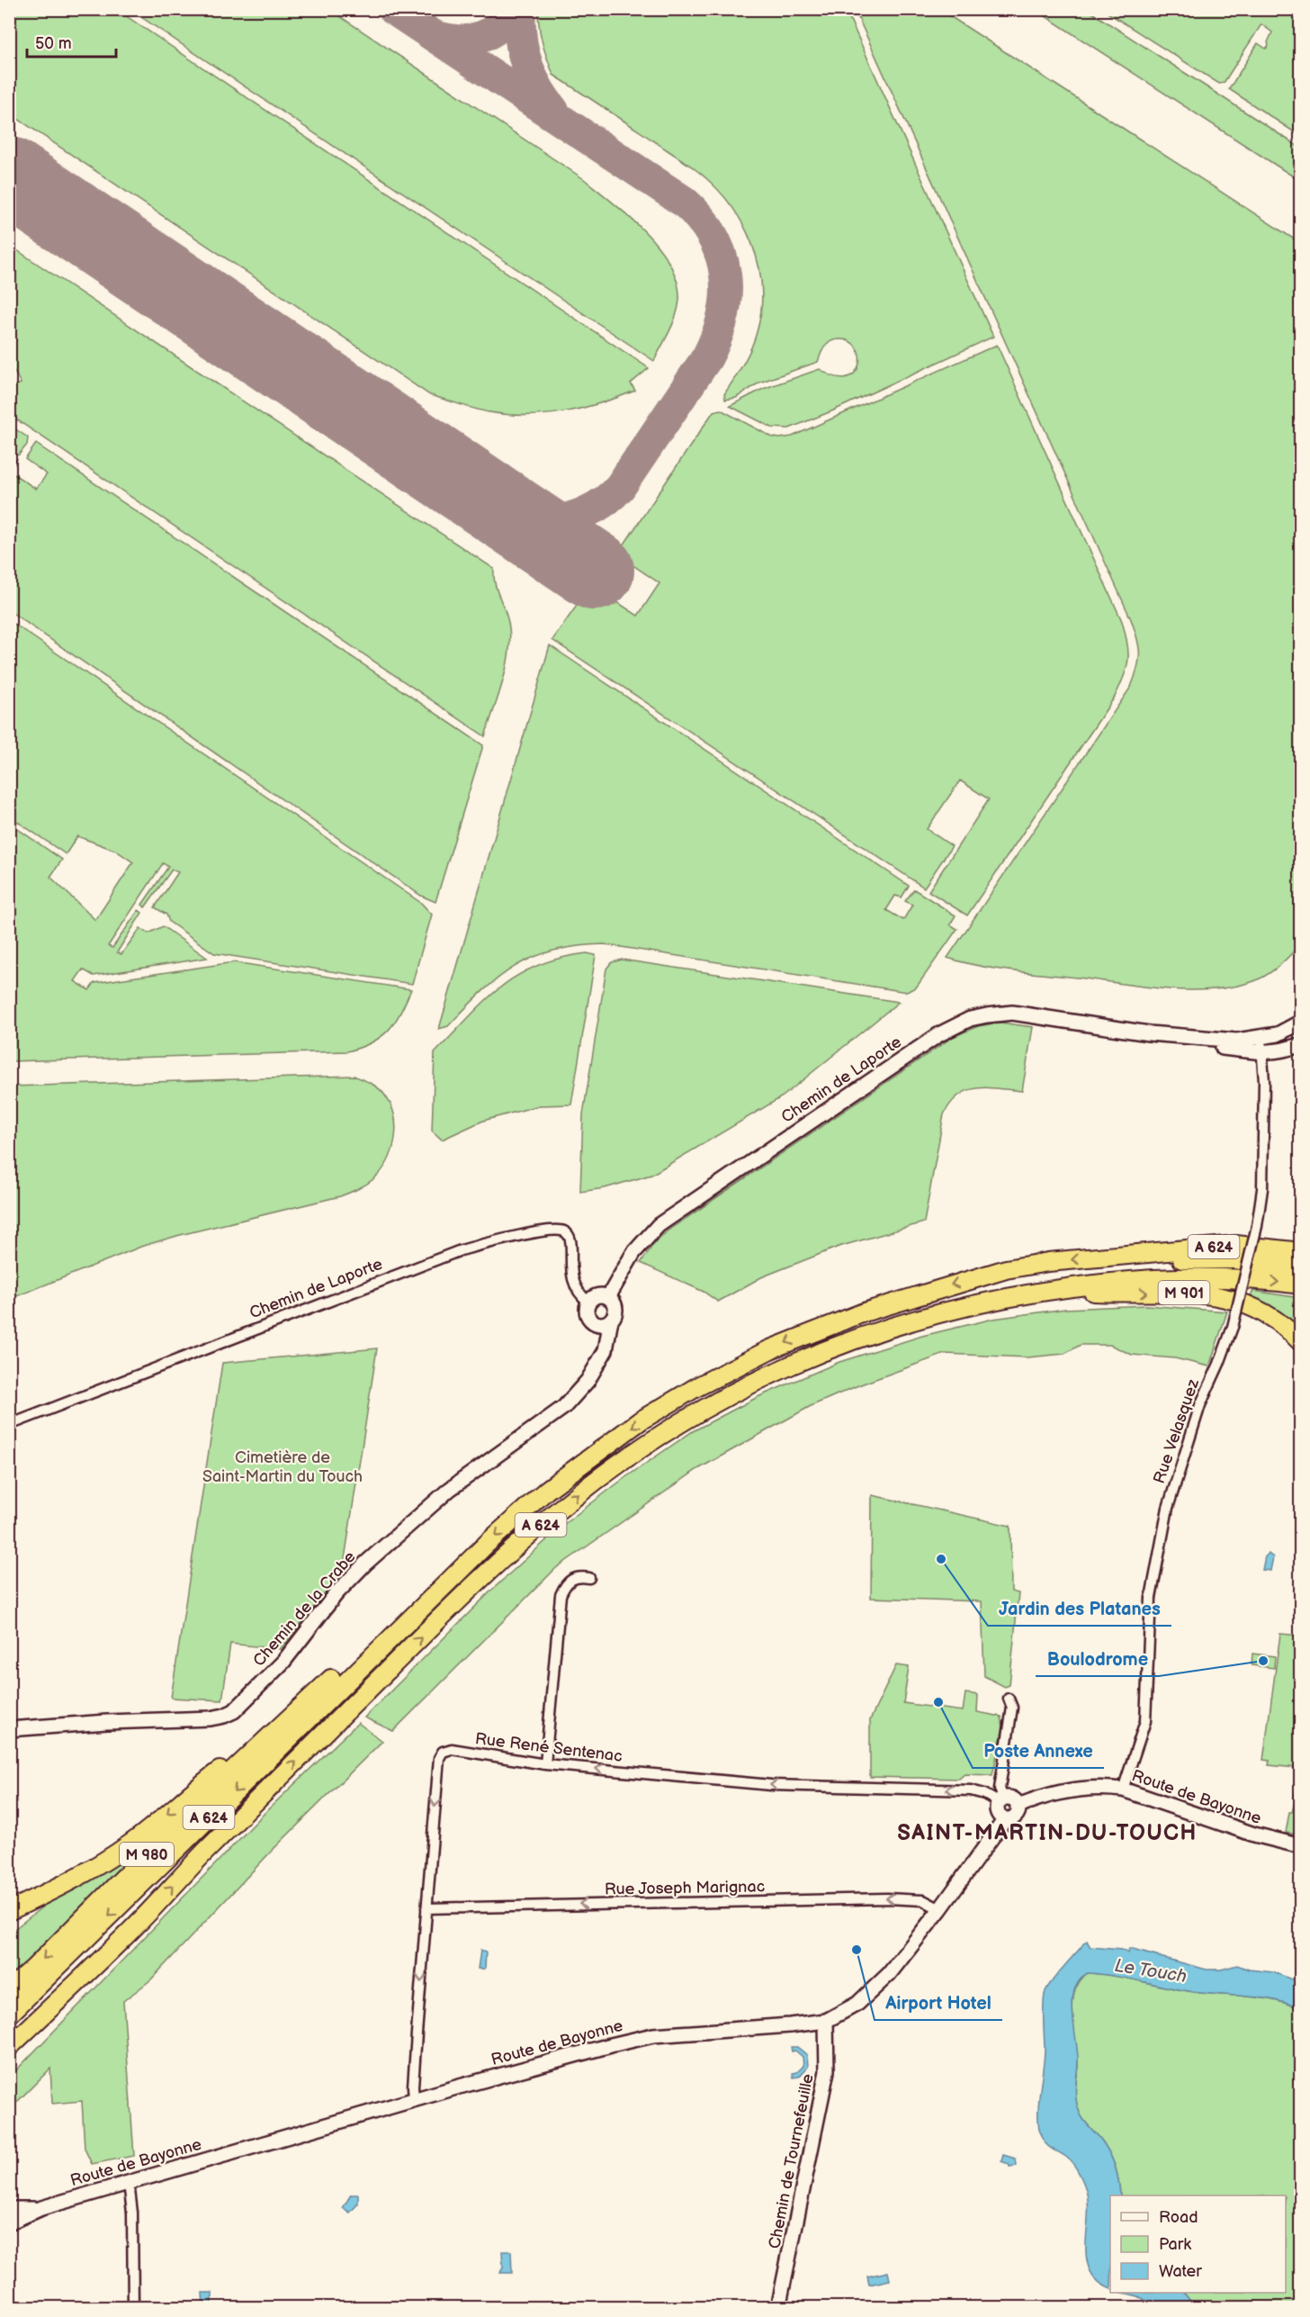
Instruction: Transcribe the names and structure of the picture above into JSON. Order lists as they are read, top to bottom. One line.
{"streets":{"highway":["A 624","M 901","M 980"],"street":["Chemin de Laporte","Rue Velasquez","Chemin de la Crabe","Rue René Sentenac","Route de Bayonne","Rue Joseph Marignac","Chemin de Tournefeuille"]},"crossings":[["Chemin de Laporte","Rue Velasquez"],["Chemin de Laporte","Chemin de la Crabe"],["A 624","M 901"],["A 624","M 980"],["Rue Velasquez","Route de Bayonne"],["Rue René Sentenac","Route de Bayonne"],["Rue René Sentenac","Rue Joseph Marignac"],["Route de Bayonne","Rue Joseph Marignac"],["Route de Bayonne","Chemin de Tournefeuille"]],"one_way":["Rue Joseph Marignac"],"districts":["SAINT-MARTIN-DU-TOUCH"],"water":["Le Touch"],"parks":["Cimetière de Saint-Martin du Touch"],"places":["Jardin des Platanes","Boulodrome","Poste Annexe","Airport Hotel"],"legend":["Road","Park","Water"],"scale_bar":"50 m"}
